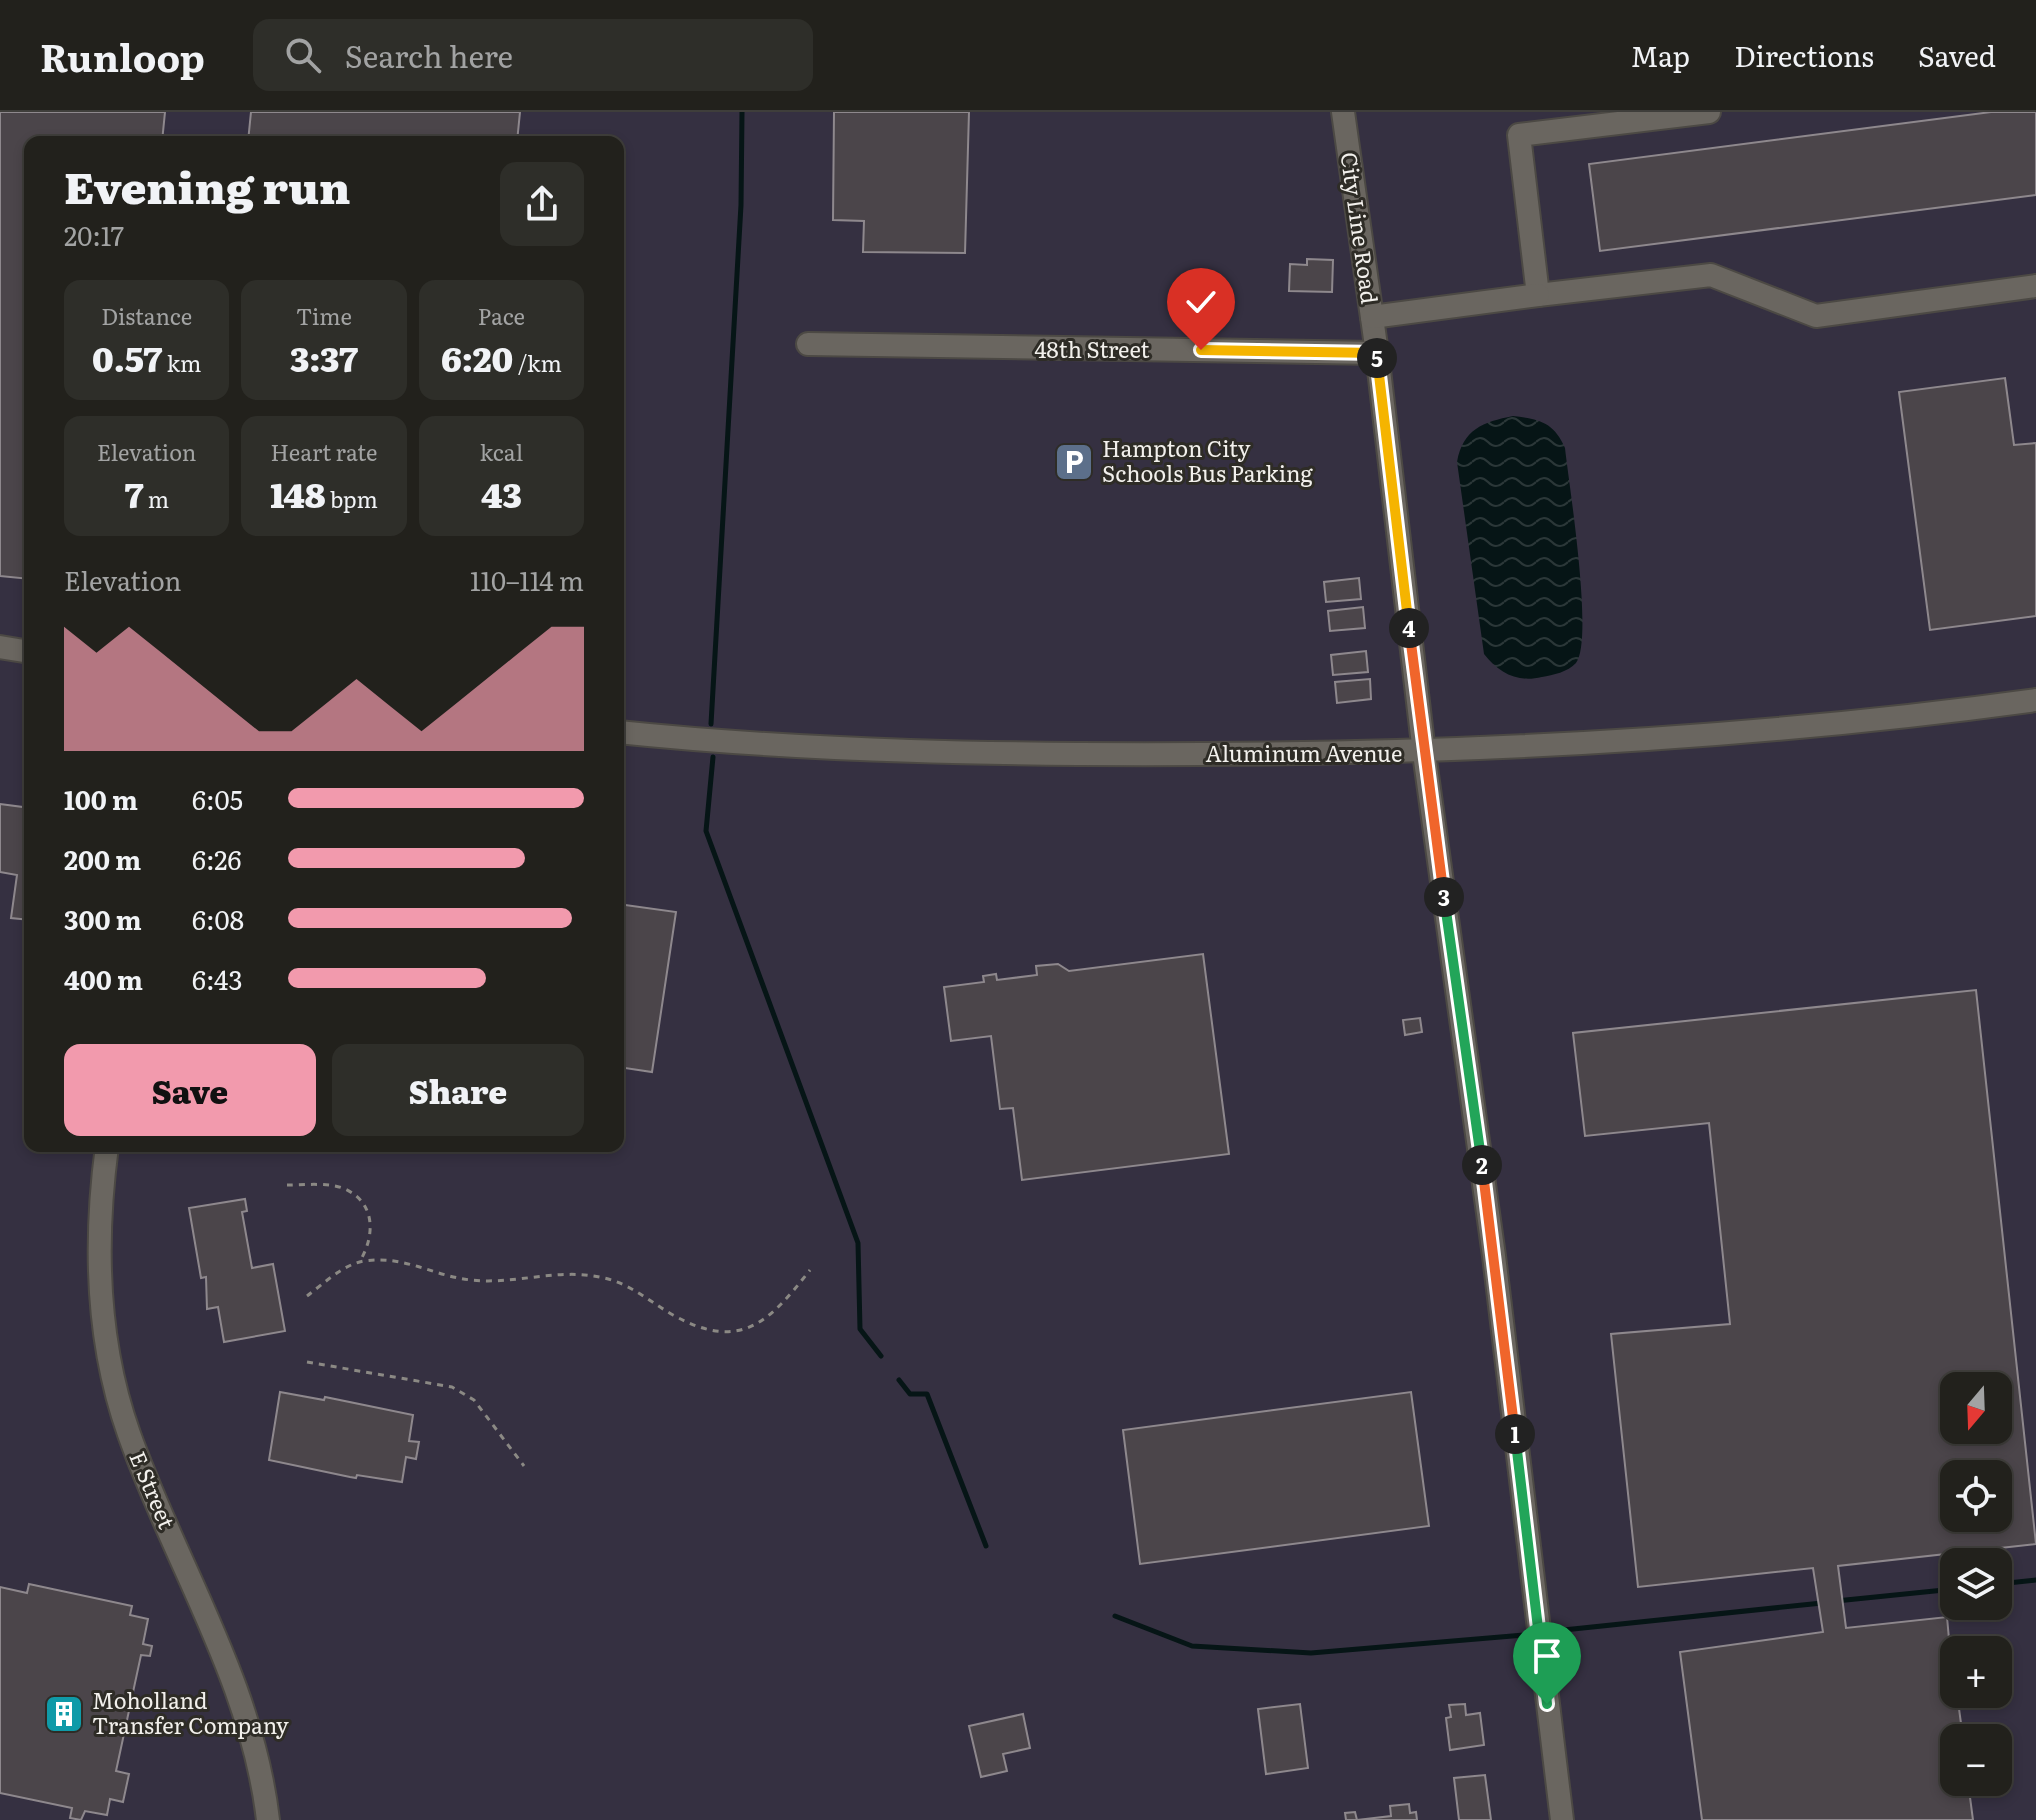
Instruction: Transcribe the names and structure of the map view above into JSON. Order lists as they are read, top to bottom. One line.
{"streets":{"street":["City Line Road","48th Street","Aluminum Avenue","E Street"]},"crossings":[["City Line Road","48th Street"],["City Line Road","Aluminum Avenue"]],"places":{"parking":["Hampton City Schools Bus Parking"],"building":["Moholland Transfer Company"]},"north":"bottom","page":{"header":"Runloop","search":"Search here","nav":["Map","Directions","Saved"],"heading":["Evening run","20:17"],"stats":[["Distance","0.57 km"],["Time","3:37"],["Pace","6:20 /km"],["Elevation","7 m"],["Heart rate","148 bpm"],["kcal","43"]],"pins":["5","4","3","2","1"],"chart":["Elevation","110–114 m"],"list":[{"name":"100 m","note":"6:05"},{"name":"200 m","note":"6:26"},{"name":"300 m","note":"6:08"},{"name":"400 m","note":"6:43"}],"buttons":["Save","Share"],"map_buttons":["+","−"]}}
